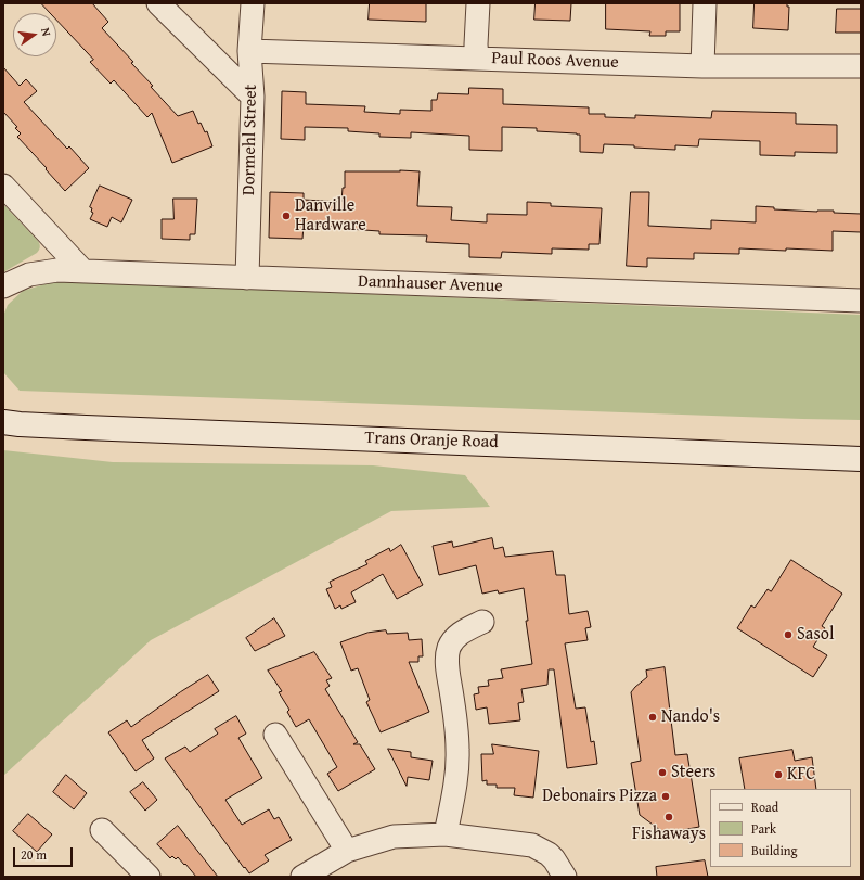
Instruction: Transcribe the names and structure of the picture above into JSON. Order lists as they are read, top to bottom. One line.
{"streets":{"main road":["Trans Oranje Road"],"street":["Paul Roos Avenue","Dormehl Street","Dannhauser Avenue"]},"crossings":[["Paul Roos Avenue","Dormehl Street"],["Dormehl Street","Dannhauser Avenue"]],"places":["Danville Hardware","Sasol","Nando's","Steers","KFC","Debonairs Pizza","Fishaways"],"legend":["Road","Park","Building"],"scale_bar":"20 m","north":"right"}
